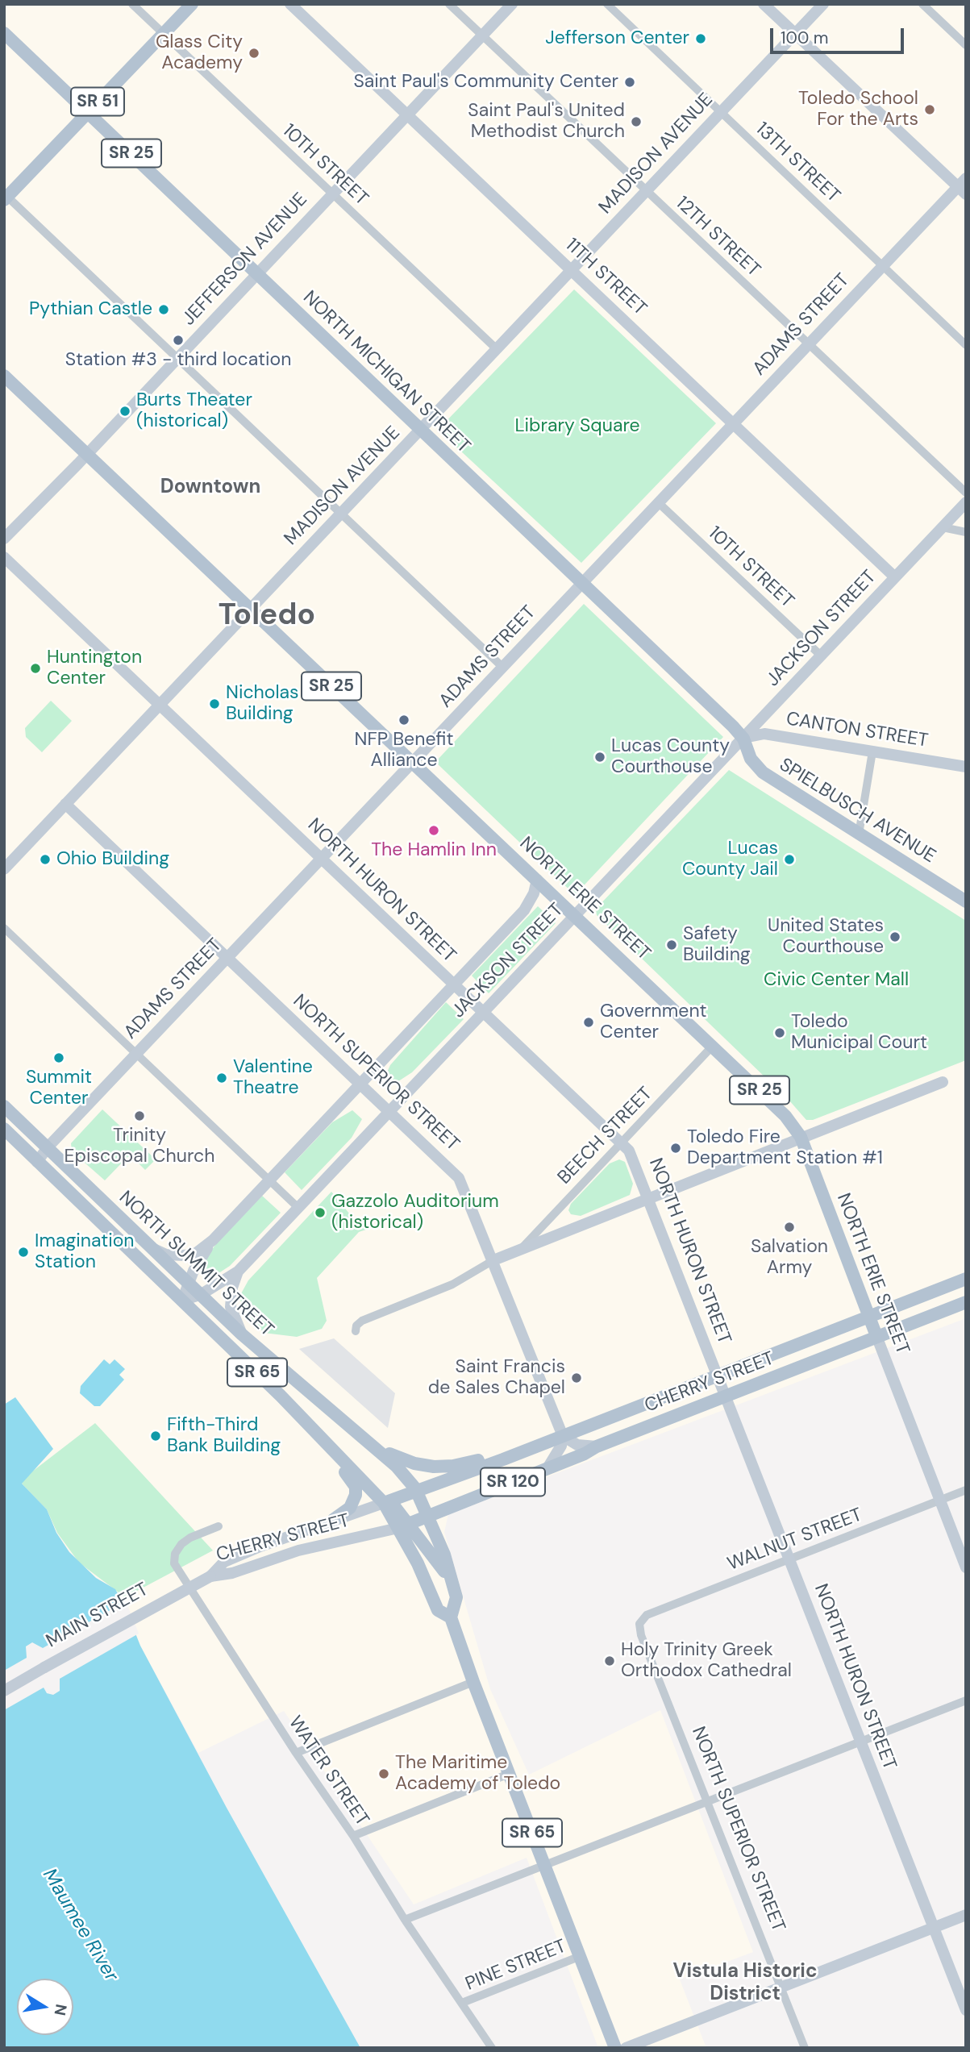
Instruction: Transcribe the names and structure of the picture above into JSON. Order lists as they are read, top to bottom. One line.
{"streets":{"main road":["SR 51","SR 25","NORTH MICHIGAN STREET","SPIELBUSCH AVENUE","NORTH ERIE STREET","NORTH SUMMIT STREET","SR 65","CHERRY STREET","SR 120"],"street":["MADISON AVENUE","13TH STREET","10TH STREET","12TH STREET","JEFFERSON AVENUE","11TH STREET","ADAMS STREET","JACKSON STREET","CANTON STREET","NORTH HURON STREET","NORTH SUPERIOR STREET","BEECH STREET","WALNUT STREET","MAIN STREET","WATER STREET","PINE STREET"]},"crossings":[["SR 51","10TH STREET"],["SR 51","NORTH MICHIGAN STREET"],["MADISON AVENUE","13TH STREET"],["MADISON AVENUE","10TH STREET"],["MADISON AVENUE","12TH STREET"],["MADISON AVENUE","11TH STREET"],["MADISON AVENUE","NORTH MICHIGAN STREET"],["MADISON AVENUE","NORTH HURON STREET"],["MADISON AVENUE","NORTH ERIE STREET"],["MADISON AVENUE","NORTH SUPERIOR STREET"],["13TH STREET","ADAMS STREET"],["10TH STREET","JEFFERSON AVENUE"],["10TH STREET","ADAMS STREET"],["10TH STREET","JACKSON STREET"],["12TH STREET","JEFFERSON AVENUE"],["12TH STREET","ADAMS STREET"],["JEFFERSON AVENUE","11TH STREET"],["JEFFERSON AVENUE","NORTH MICHIGAN STREET"],["JEFFERSON AVENUE","NORTH ERIE STREET"],["11TH STREET","ADAMS STREET"],["11TH STREET","JACKSON STREET"],["ADAMS STREET","NORTH MICHIGAN STREET"],["ADAMS STREET","NORTH HURON STREET"],["ADAMS STREET","NORTH ERIE STREET"],["ADAMS STREET","NORTH SUPERIOR STREET"],["ADAMS STREET","NORTH SUMMIT STREET"],["NORTH MICHIGAN STREET","JACKSON STREET"],["NORTH MICHIGAN STREET","CANTON STREET"],["NORTH MICHIGAN STREET","SPIELBUSCH AVENUE"],["JACKSON STREET","CANTON STREET"],["JACKSON STREET","SPIELBUSCH AVENUE"],["JACKSON STREET","NORTH HURON STREET"],["JACKSON STREET","NORTH ERIE STREET"],["JACKSON STREET","NORTH SUPERIOR STREET"],["JACKSON STREET","NORTH SUMMIT STREET"],["CANTON STREET","SPIELBUSCH AVENUE"],["NORTH HURON STREET","BEECH STREET"],["NORTH HURON STREET","CHERRY STREET"],["NORTH HURON STREET","WALNUT STREET"],["NORTH ERIE STREET","BEECH STREET"],["NORTH ERIE STREET","CHERRY STREET"],["NORTH ERIE STREET","WALNUT STREET"],["NORTH SUPERIOR STREET","CHERRY STREET"],["NORTH SUPERIOR STREET","WALNUT STREET"],["NORTH SUMMIT STREET","CHERRY STREET"],["NORTH SUMMIT STREET","PINE STREET"],["CHERRY STREET","MAIN STREET"],["WATER STREET","PINE STREET"]],"districts":["Downtown","Toledo","Vistula Historic District"],"water":["Maumee River"],"parks":["Library Square","Civic Center Mall"],"places":["Jefferson Center","Glass City Academy","Saint Paul's Community Center","Toledo School For the Arts","Saint Paul's United Methodist Church","Pythian Castle","Station #3 - third location","Burts Theater (historical)","Huntington Center","Nicholas Building","NFP Benefit Alliance","Lucas County Courthouse","The Hamlin Inn","Ohio Building","Lucas County Jail","United States Courthouse","Safety Building","Government Center","Toledo Municipal Court","Summit Center","Valentine Theatre","Trinity Episcopal Church","Toledo Fire Department Station #1","Gazzolo Auditorium (historical)","Salvation Army","Imagination Station","Saint Francis de Sales Chapel","Fifth-Third Bank Building","Holy Trinity Greek Orthodox Cathedral","The Maritime Academy of Toledo"],"scale_bar":"100 m","north":"right"}
